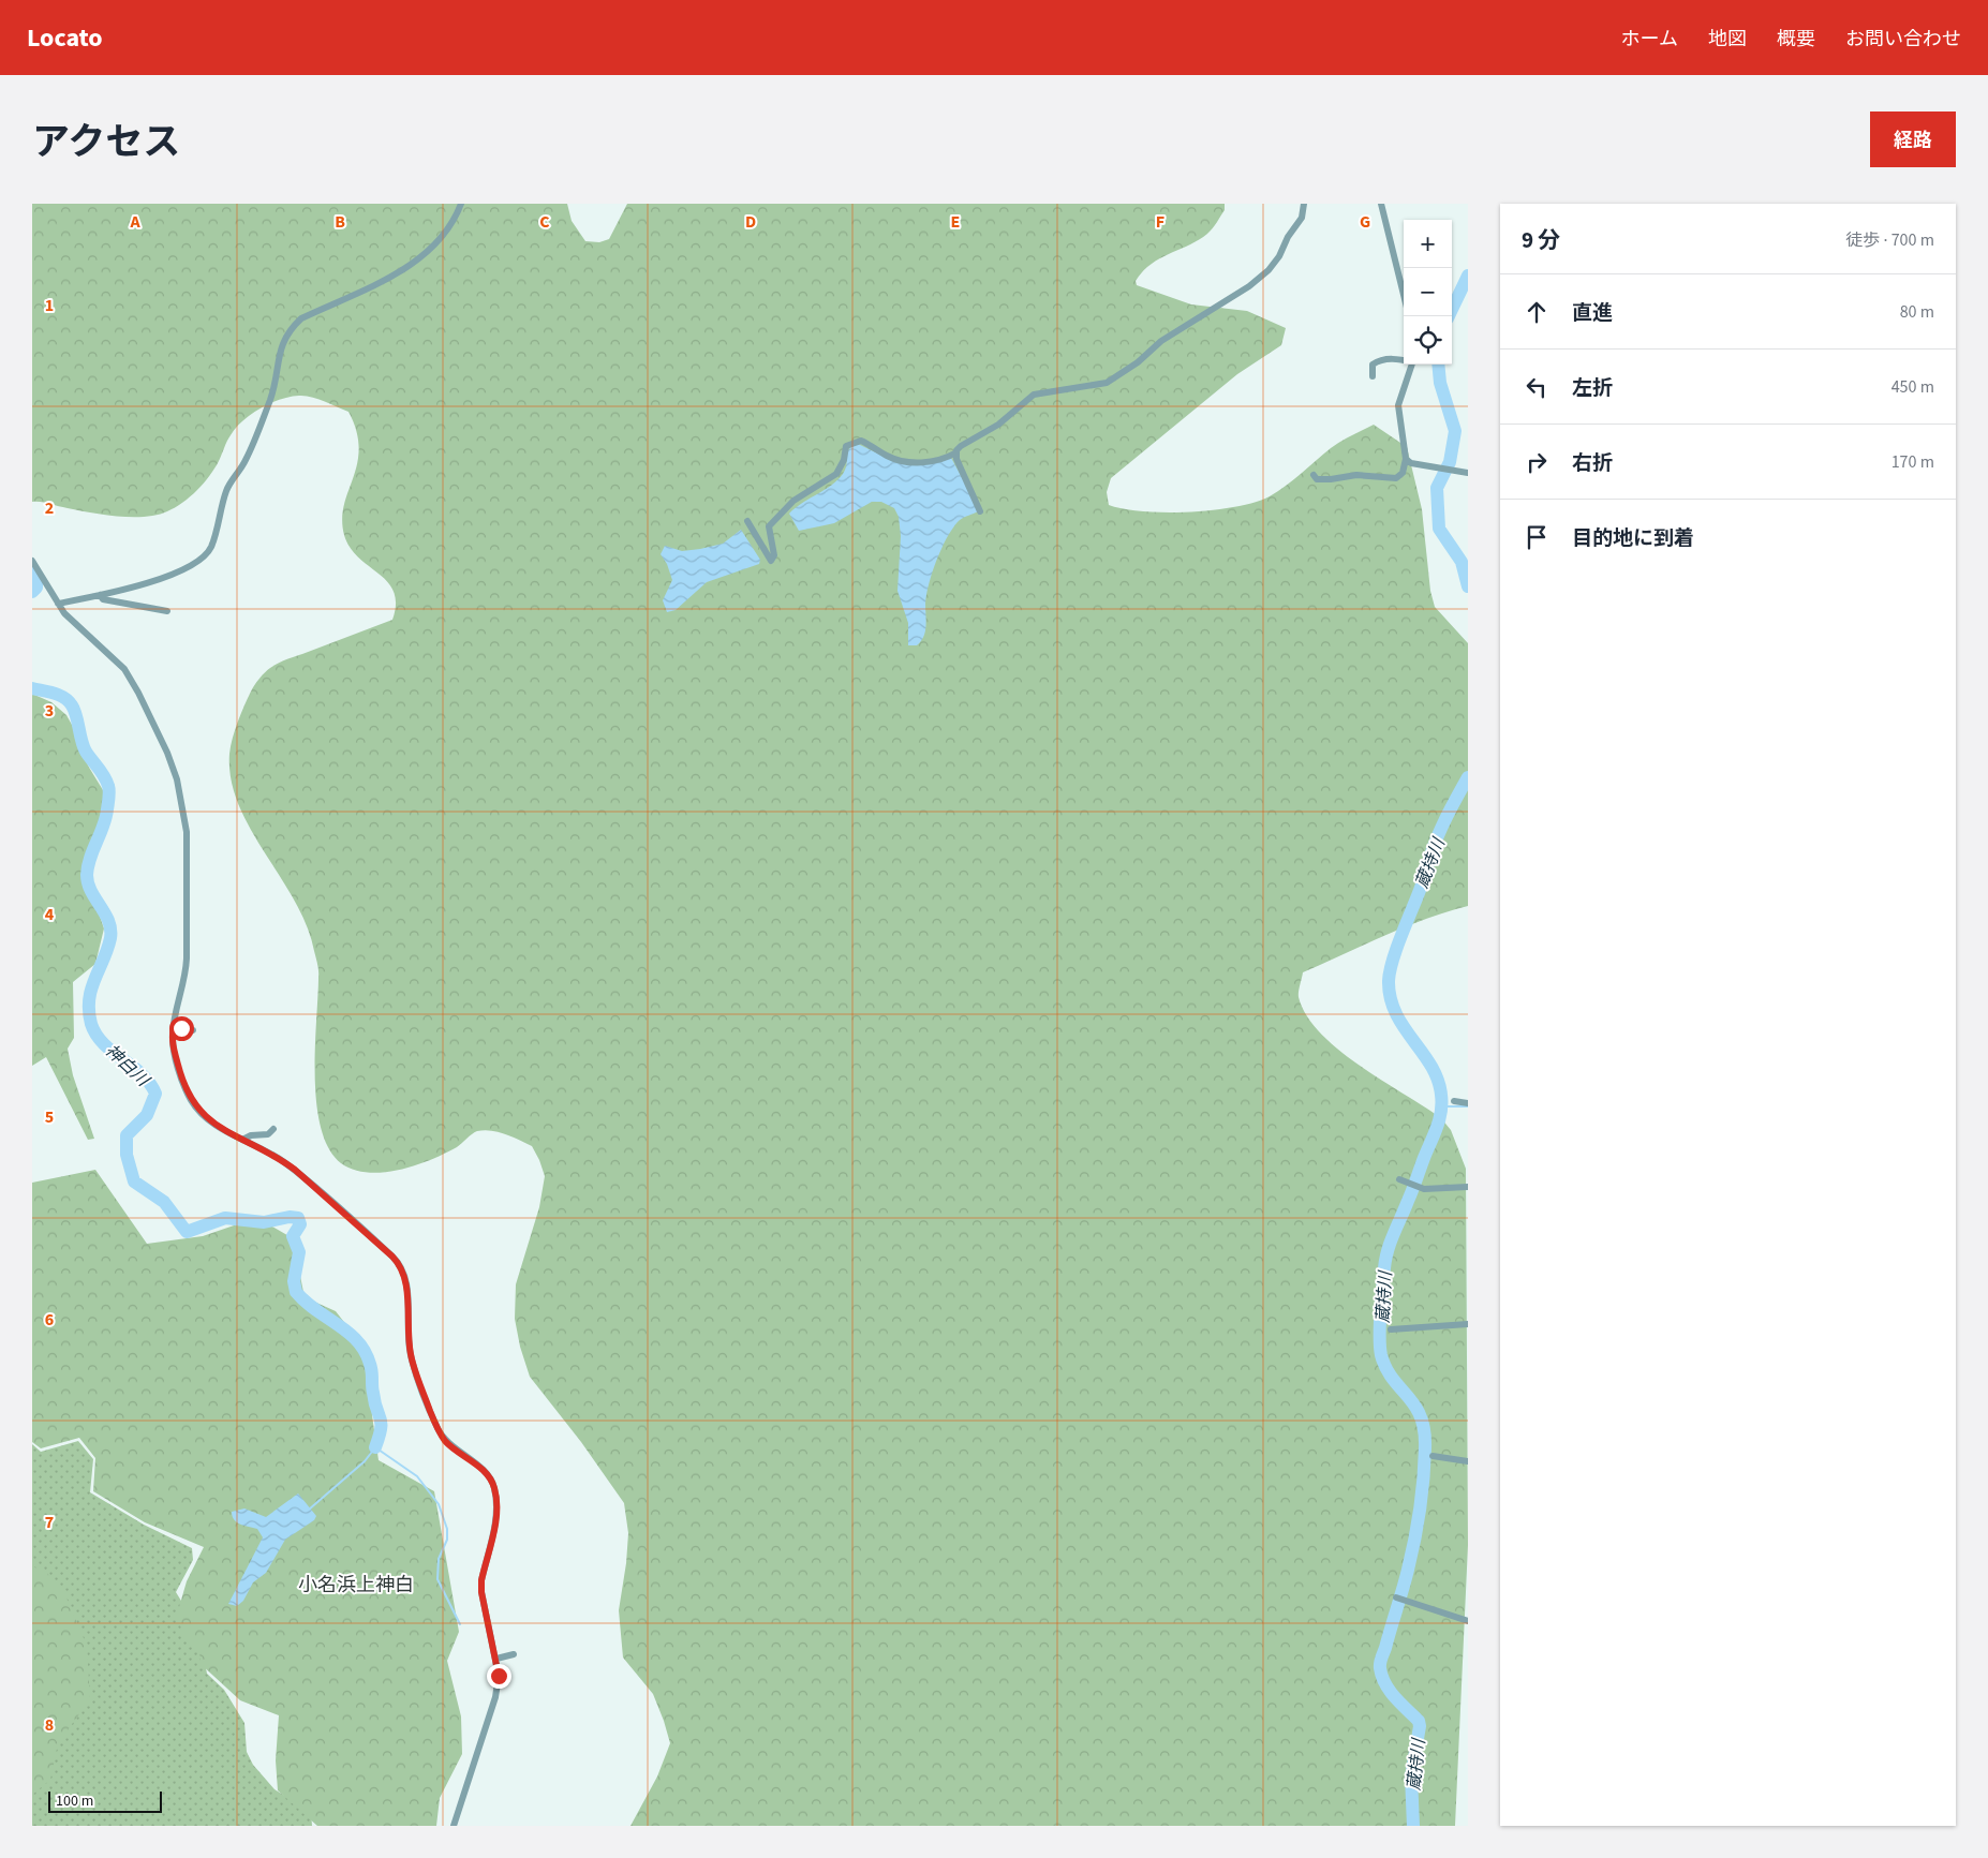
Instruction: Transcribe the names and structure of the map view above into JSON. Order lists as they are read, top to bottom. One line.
{"districts":["小名浜上神白"],"water":["蔵持川","神白川"],"scale_bar":"100 m","page":{"header":"Locato","nav":["ホーム","地図","概要","お問い合わせ"],"title":"アクセス","buttons":"経路","heading":["9 分","徒歩 · 700 m"],"map_buttons":["+","−"],"list":[["直進","80 m"],["左折","450 m"],["右折","170 m"],"目的地に到着"],"scale":"100 m"},"grid":{"columns":["A","B","C","D","E","F","G"],"rows":["1","2","3","4","5","6","7","8"]}}
